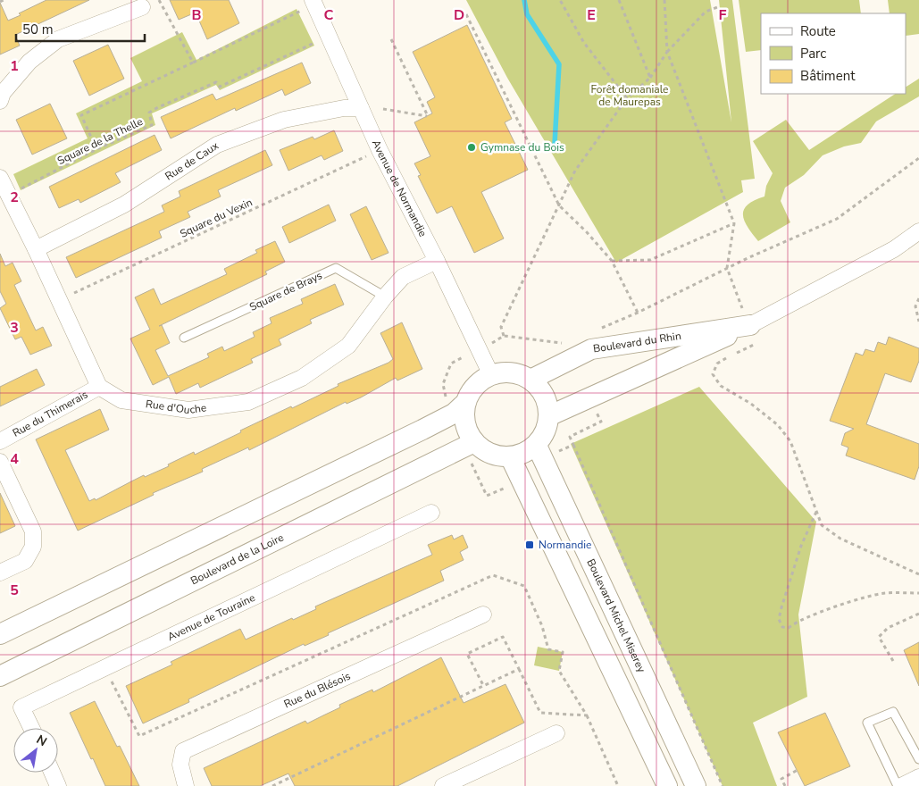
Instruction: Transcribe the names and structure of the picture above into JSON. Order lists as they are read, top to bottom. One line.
{"streets":{"street":["Rue de Caux","Avenue de Normandie","Boulevard du Rhin","Rue d'Ouche","Rue du Thimerais","Boulevard de la Loire","Boulevard Michel Miserey","Avenue de Touraine","Rue du Blésois"],"lane":["Square de Brays"],"path":["Square de la Thelle","Square du Vexin"]},"crossings":[["Square de la Thelle","Avenue de Normandie"],["Rue de Caux","Avenue de Normandie"],["Avenue de Normandie","Square du Vexin"],["Avenue de Normandie","Boulevard du Rhin"],["Avenue de Normandie","Rue d'Ouche"],["Avenue de Normandie","Boulevard de la Loire"],["Avenue de Normandie","Boulevard Michel Miserey"],["Square de Brays","Rue d'Ouche"],["Boulevard du Rhin","Boulevard de la Loire"],["Boulevard du Rhin","Boulevard Michel Miserey"],["Rue d'Ouche","Rue du Thimerais"],["Boulevard de la Loire","Boulevard Michel Miserey"]],"parks":["Forêt domaniale de Maurepas"],"places":{"other":["Gymnase du Bois"],"transit":["Normandie"]},"legend":["Route","Parc","Bâtiment"],"scale_bar":"50 m","north":"top right","grid":{"columns":["B","C","D","E","F"],"rows":["1","2","3","4","5"]}}
